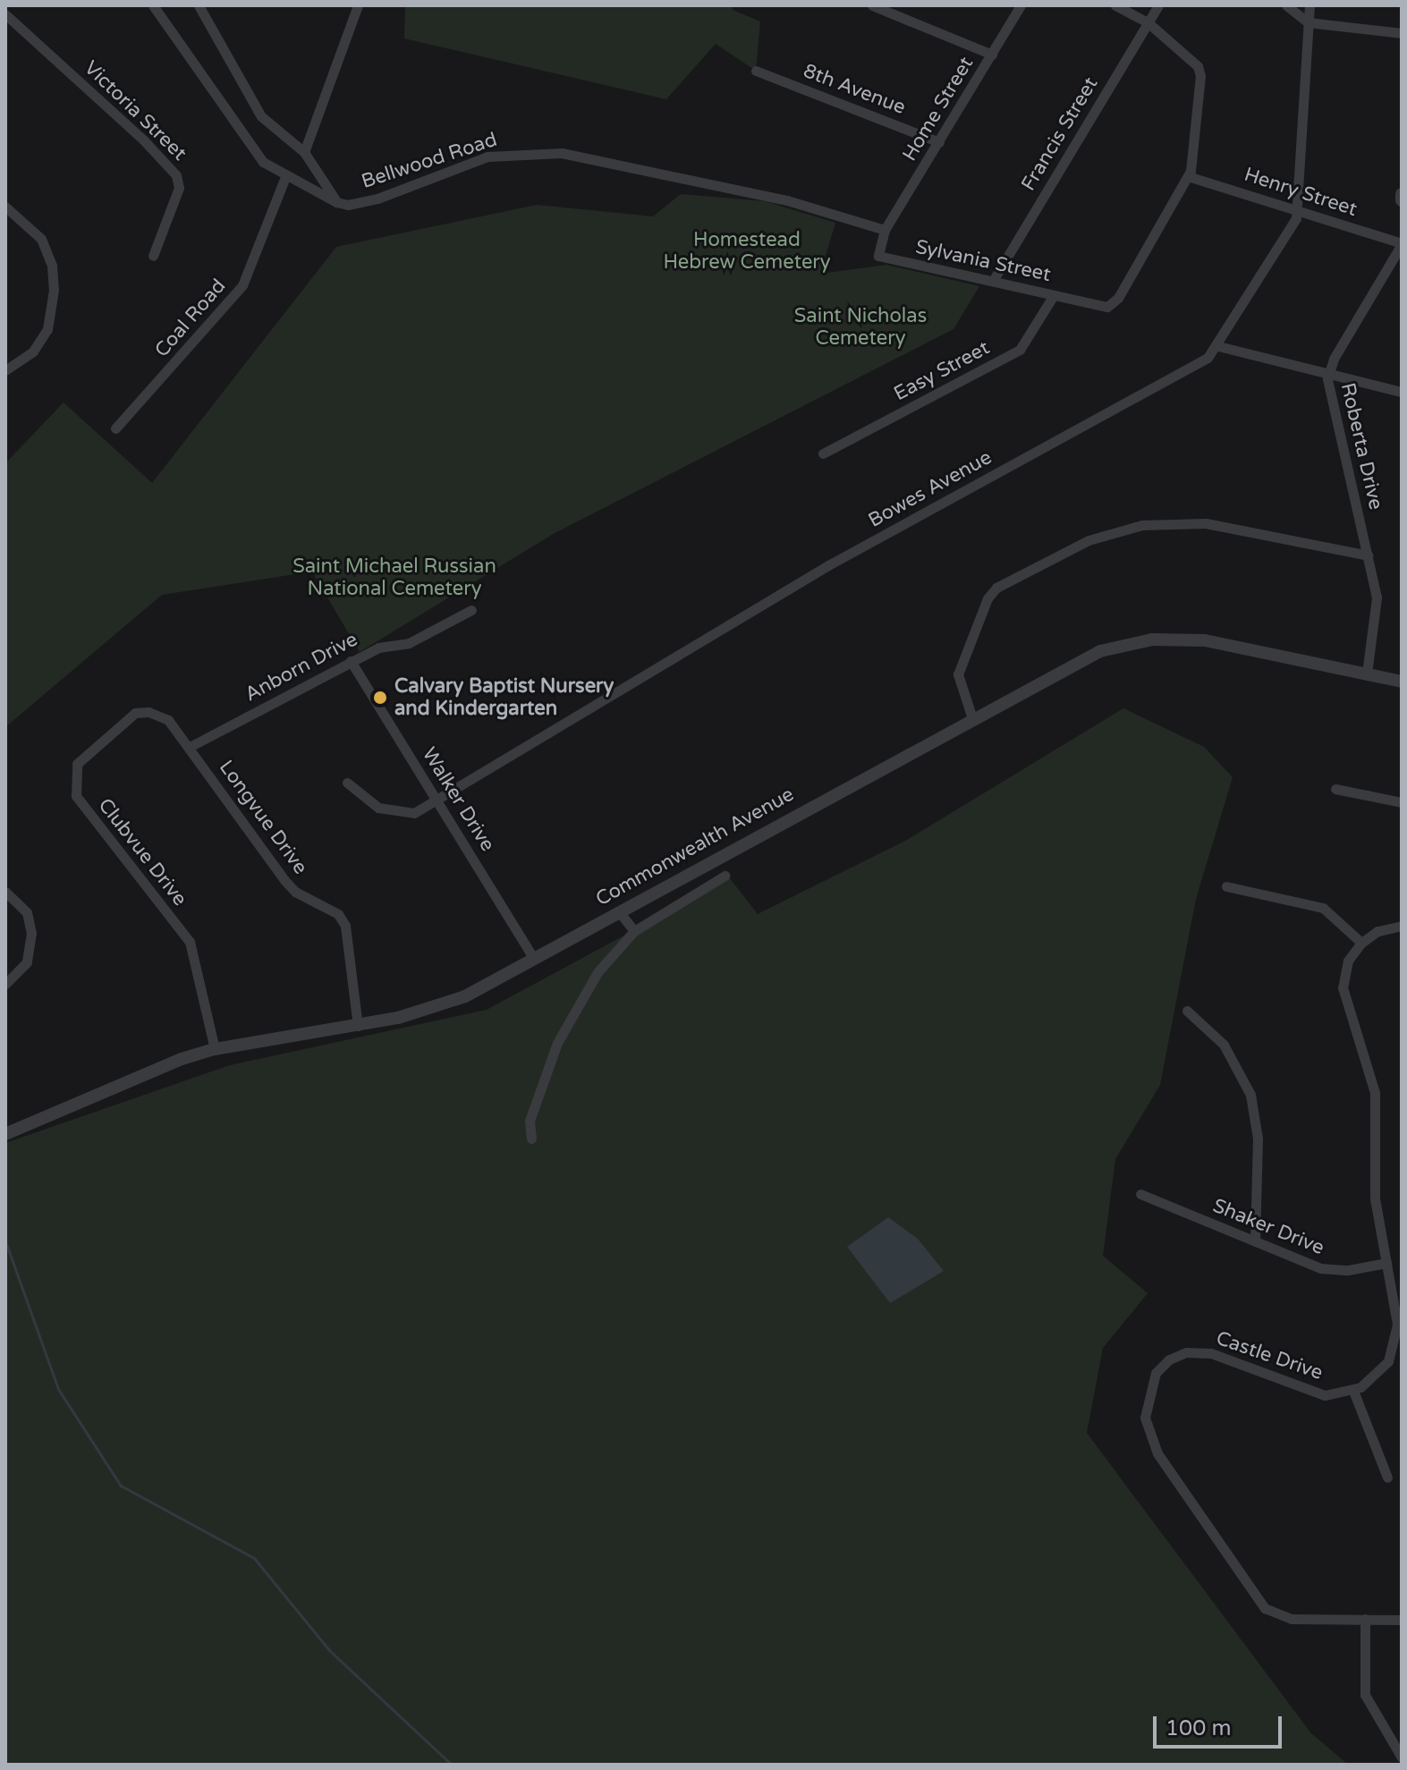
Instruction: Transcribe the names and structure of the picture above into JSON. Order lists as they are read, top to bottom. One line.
{"streets":{"street":["8th Avenue","Home Street","Victoria Street","Francis Street","Bellwood Road","Henry Street","Sylvania Street","Coal Road","Easy Street","Roberta Drive","Bowes Avenue","Anborn Drive","Walker Drive","Longvue Drive","Commonwealth Avenue","Clubvue Drive","Shaker Drive","Castle Drive"]},"crossings":[["8th Avenue","Home Street"],["Home Street","Bellwood Road"],["Home Street","Sylvania Street"],["Francis Street","Sylvania Street"],["Bellwood Road","Sylvania Street"],["Bellwood Road","Coal Road"],["Henry Street","Sylvania Street"],["Henry Street","Roberta Drive"],["Henry Street","Bowes Avenue"],["Sylvania Street","Easy Street"],["Roberta Drive","Commonwealth Avenue"],["Bowes Avenue","Walker Drive"],["Anborn Drive","Walker Drive"],["Anborn Drive","Longvue Drive"],["Walker Drive","Commonwealth Avenue"],["Longvue Drive","Commonwealth Avenue"],["Longvue Drive","Clubvue Drive"],["Commonwealth Avenue","Clubvue Drive"]],"parks":["Homestead Hebrew Cemetery","Saint Nicholas Cemetery","Saint Michael Russian National Cemetery"],"places":["Calvary Baptist Nursery and Kindergarten"],"scale_bar":"100 m"}
